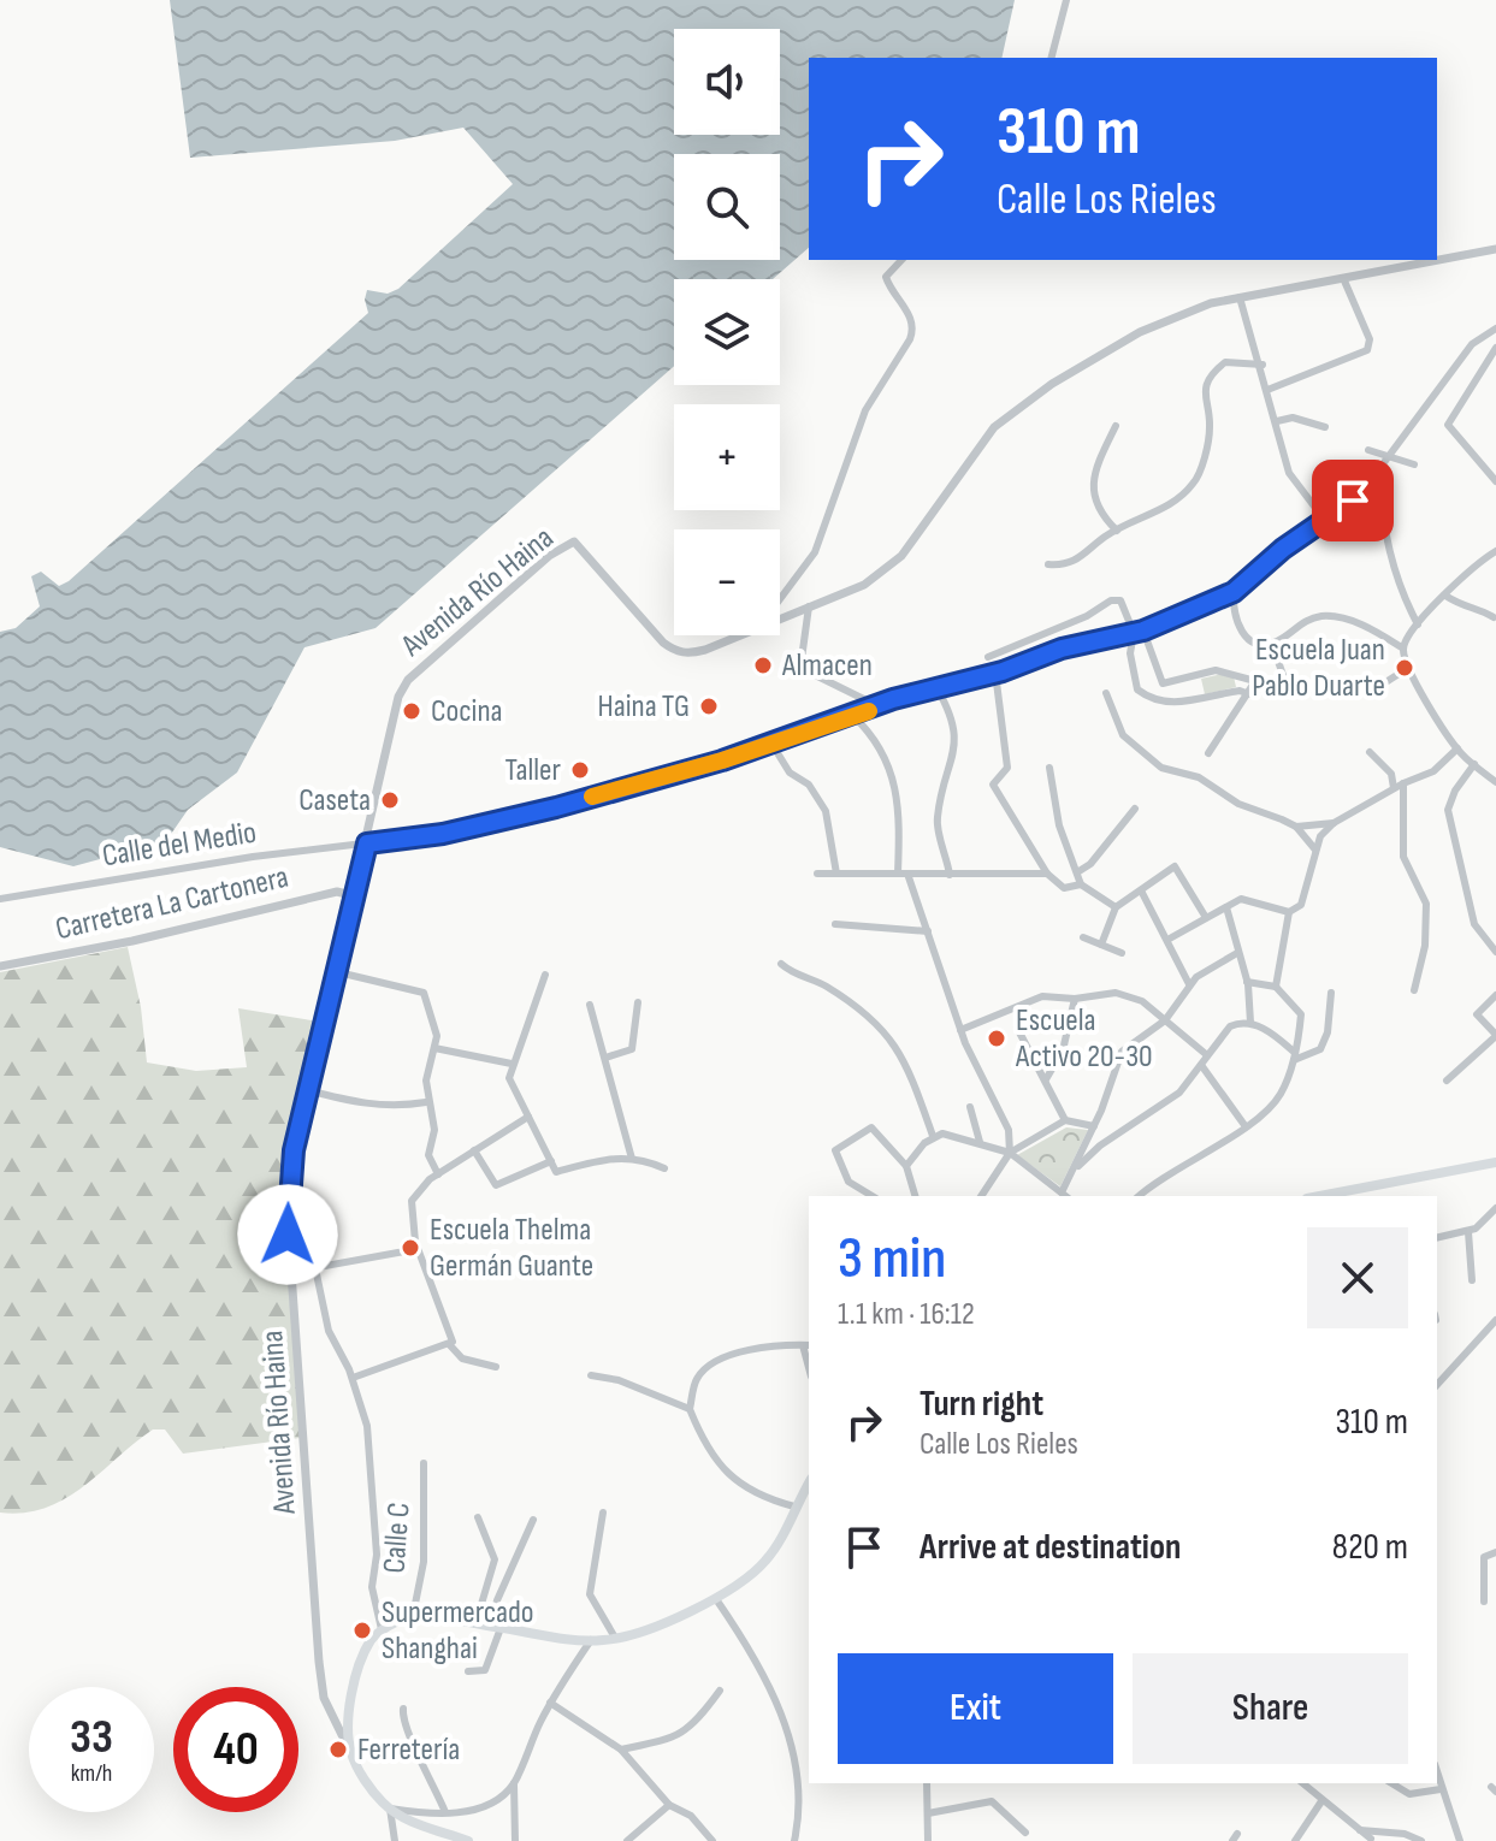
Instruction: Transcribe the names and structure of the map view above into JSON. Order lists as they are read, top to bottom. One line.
{"streets":{"street":["Avenida Río Haina","Calle del Medio","Carretera La Cartonera","Calle C"]},"crossings":[["Avenida Río Haina","Calle del Medio"],["Avenida Río Haina","Carretera La Cartonera"]],"places":["Almacen","Escuela Juan Pablo Duarte","Haina TG","Cocina","Taller","Caseta","Escuela Activo 20-30","Escuela Thelma Germán Guante","Supermercado Shanghai","Ferretería"],"page":{"map_buttons":["+","−"],"turn":["310 m","Calle Los Rieles"],"heading":["3 min","1.1 km · 16:12"],"list":[{"name":"Turn right","note":"Calle Los Rieles","value":"310 m"},{"name":"Arrive at destination","value":"820 m"}],"buttons":["Exit","Share"],"speed":"33 km/h","limit":"40"}}
